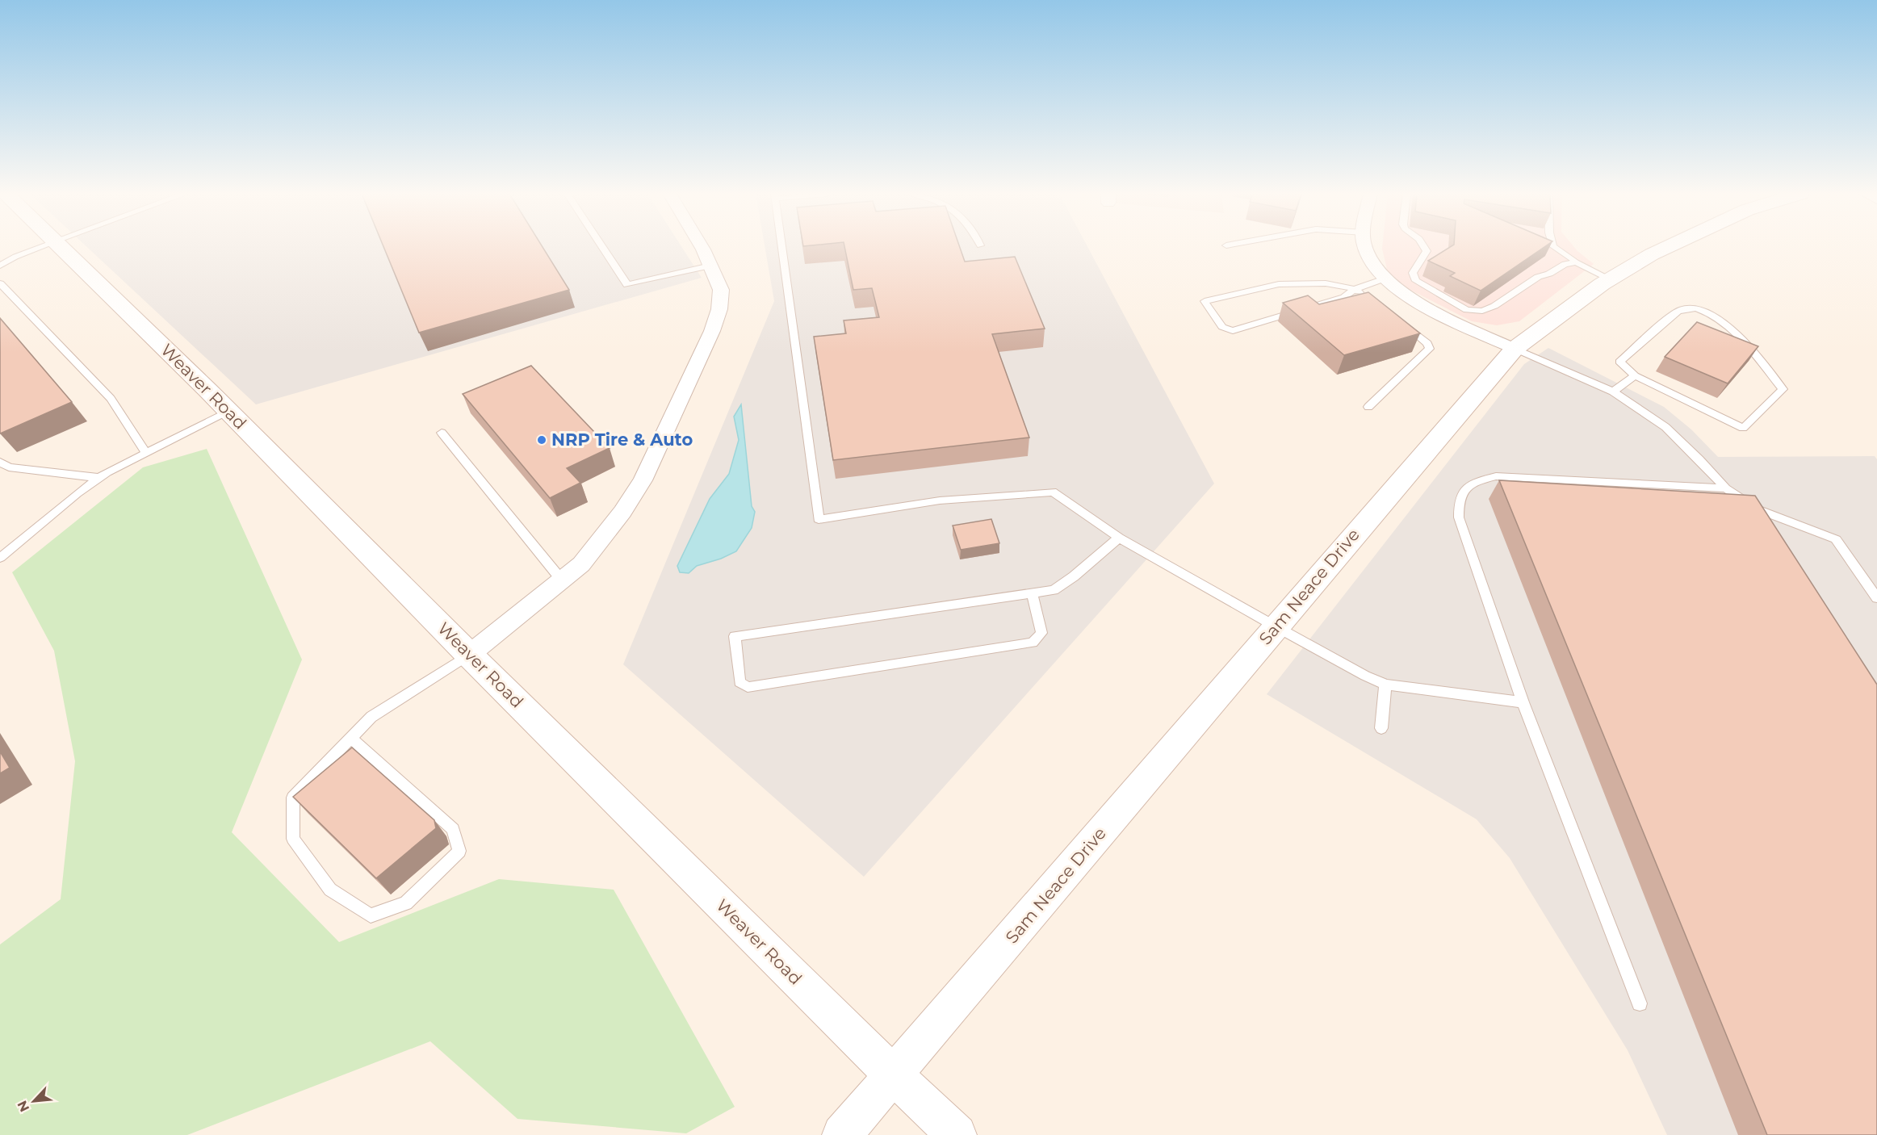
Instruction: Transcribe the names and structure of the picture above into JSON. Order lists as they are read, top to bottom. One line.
{"streets":{"main road":["Weaver Road","Sam Neace Drive"]},"crossings":[["Weaver Road","Sam Neace Drive"]],"places":["NRP Tire & Auto"],"north":"bottom left"}
